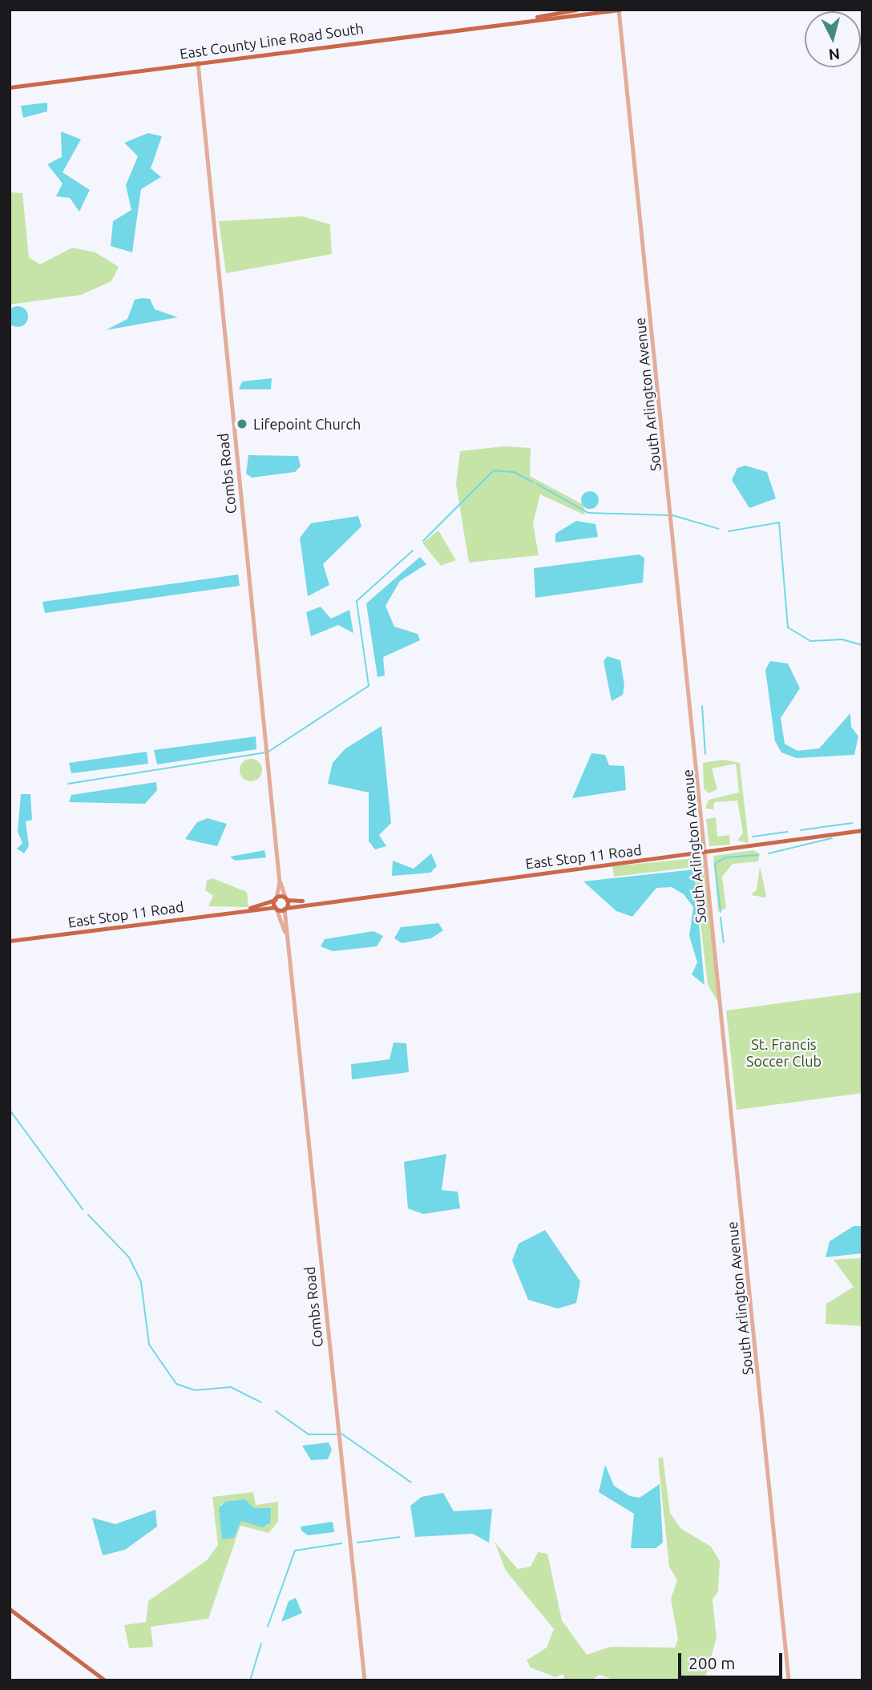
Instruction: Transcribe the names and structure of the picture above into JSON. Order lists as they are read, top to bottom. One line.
{"streets":{"main road":["East County Line Road South","East Stop 11 Road"],"street":["South Arlington Avenue","Combs Road"]},"crossings":[["East County Line Road South","South Arlington Avenue"],["East County Line Road South","Combs Road"],["South Arlington Avenue","East Stop 11 Road"],["Combs Road","East Stop 11 Road"]],"parks":["St. Francis Soccer Club"],"places":["Lifepoint Church"],"scale_bar":"200 m","north":"bottom"}
